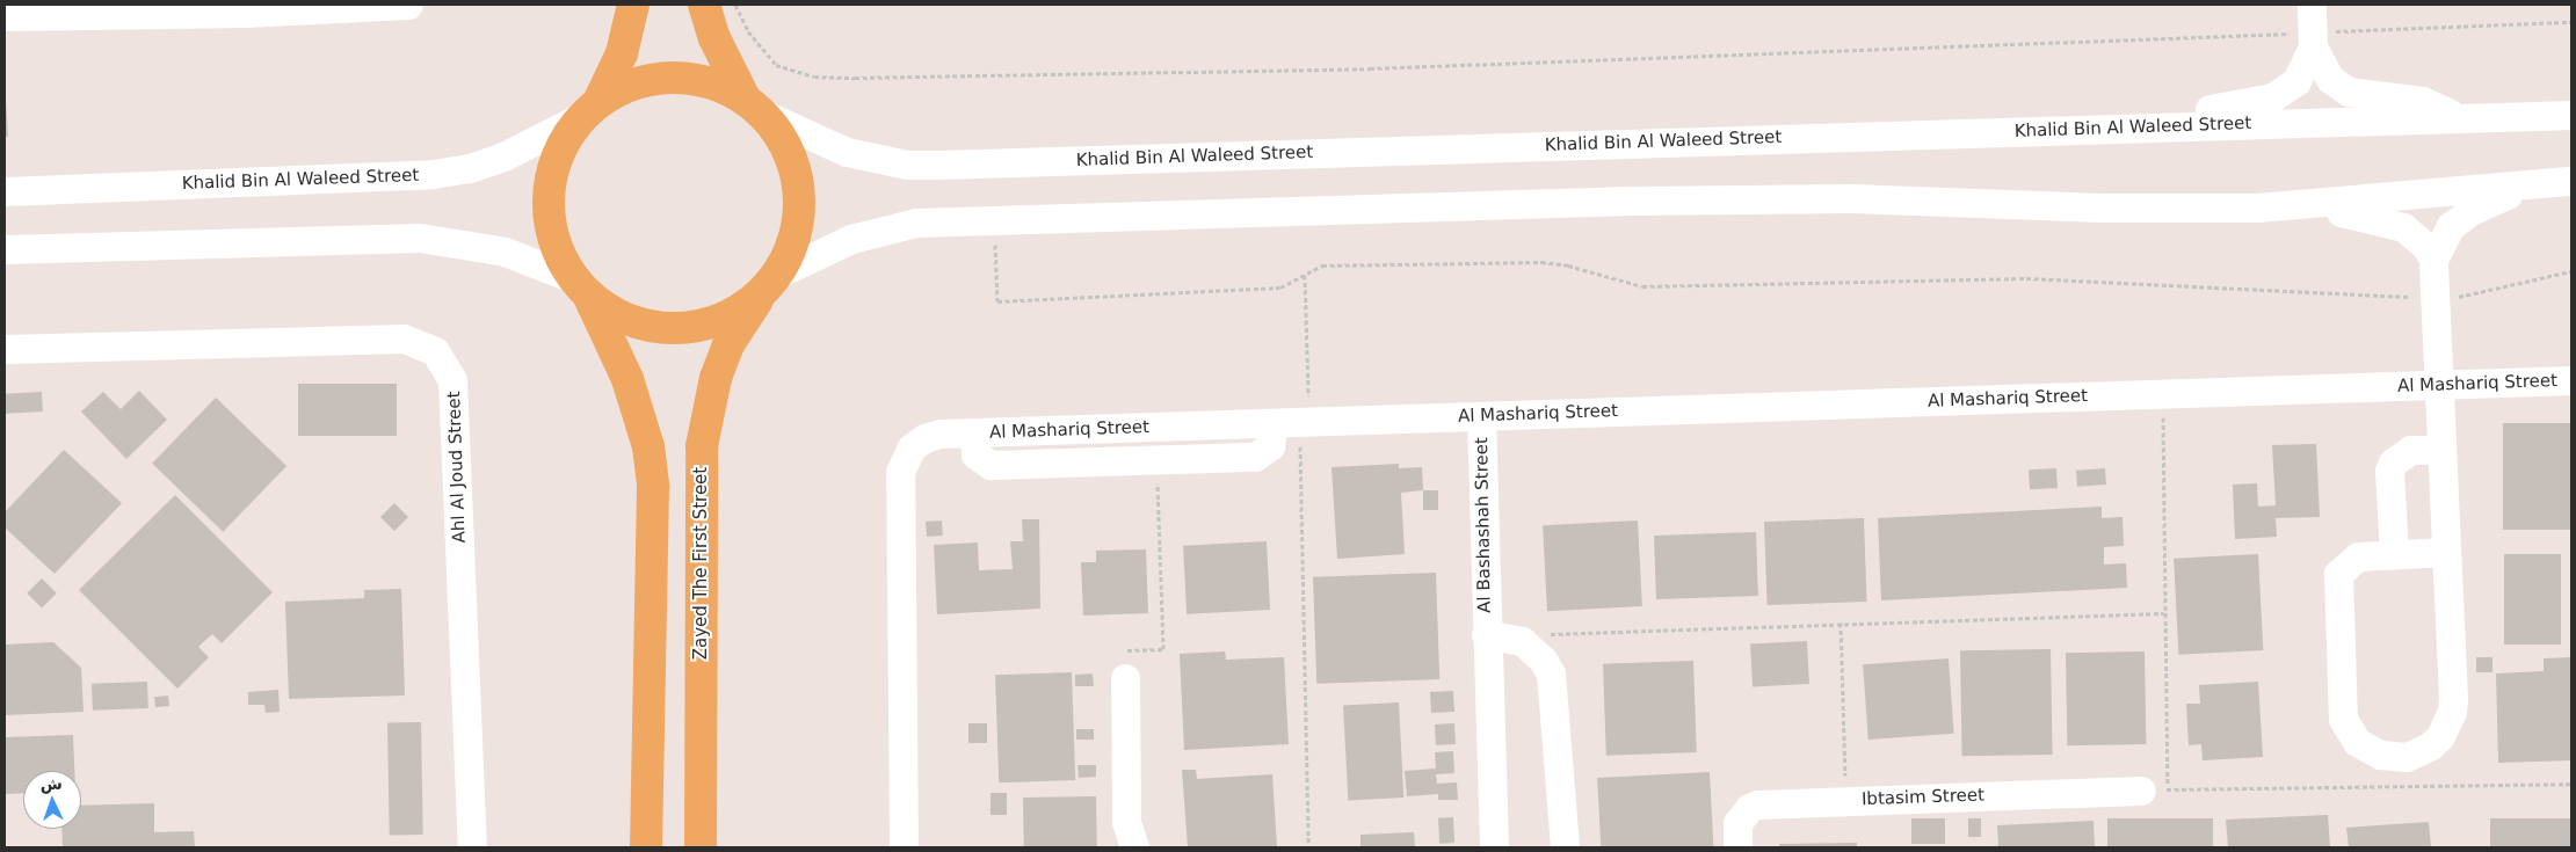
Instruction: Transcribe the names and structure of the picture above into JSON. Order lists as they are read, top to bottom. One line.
{"streets":{"main road":["Zayed The First Street"],"street":["Khalid Bin Al Waleed Street","Al Mashariq Street","Ahl Al Joud Street","Al Bashashah Street","Ibtasim Street"]},"crossings":[["Khalid Bin Al Waleed Street","Zayed The First Street"],["Al Mashariq Street","Al Bashashah Street"]],"north":"top"}
